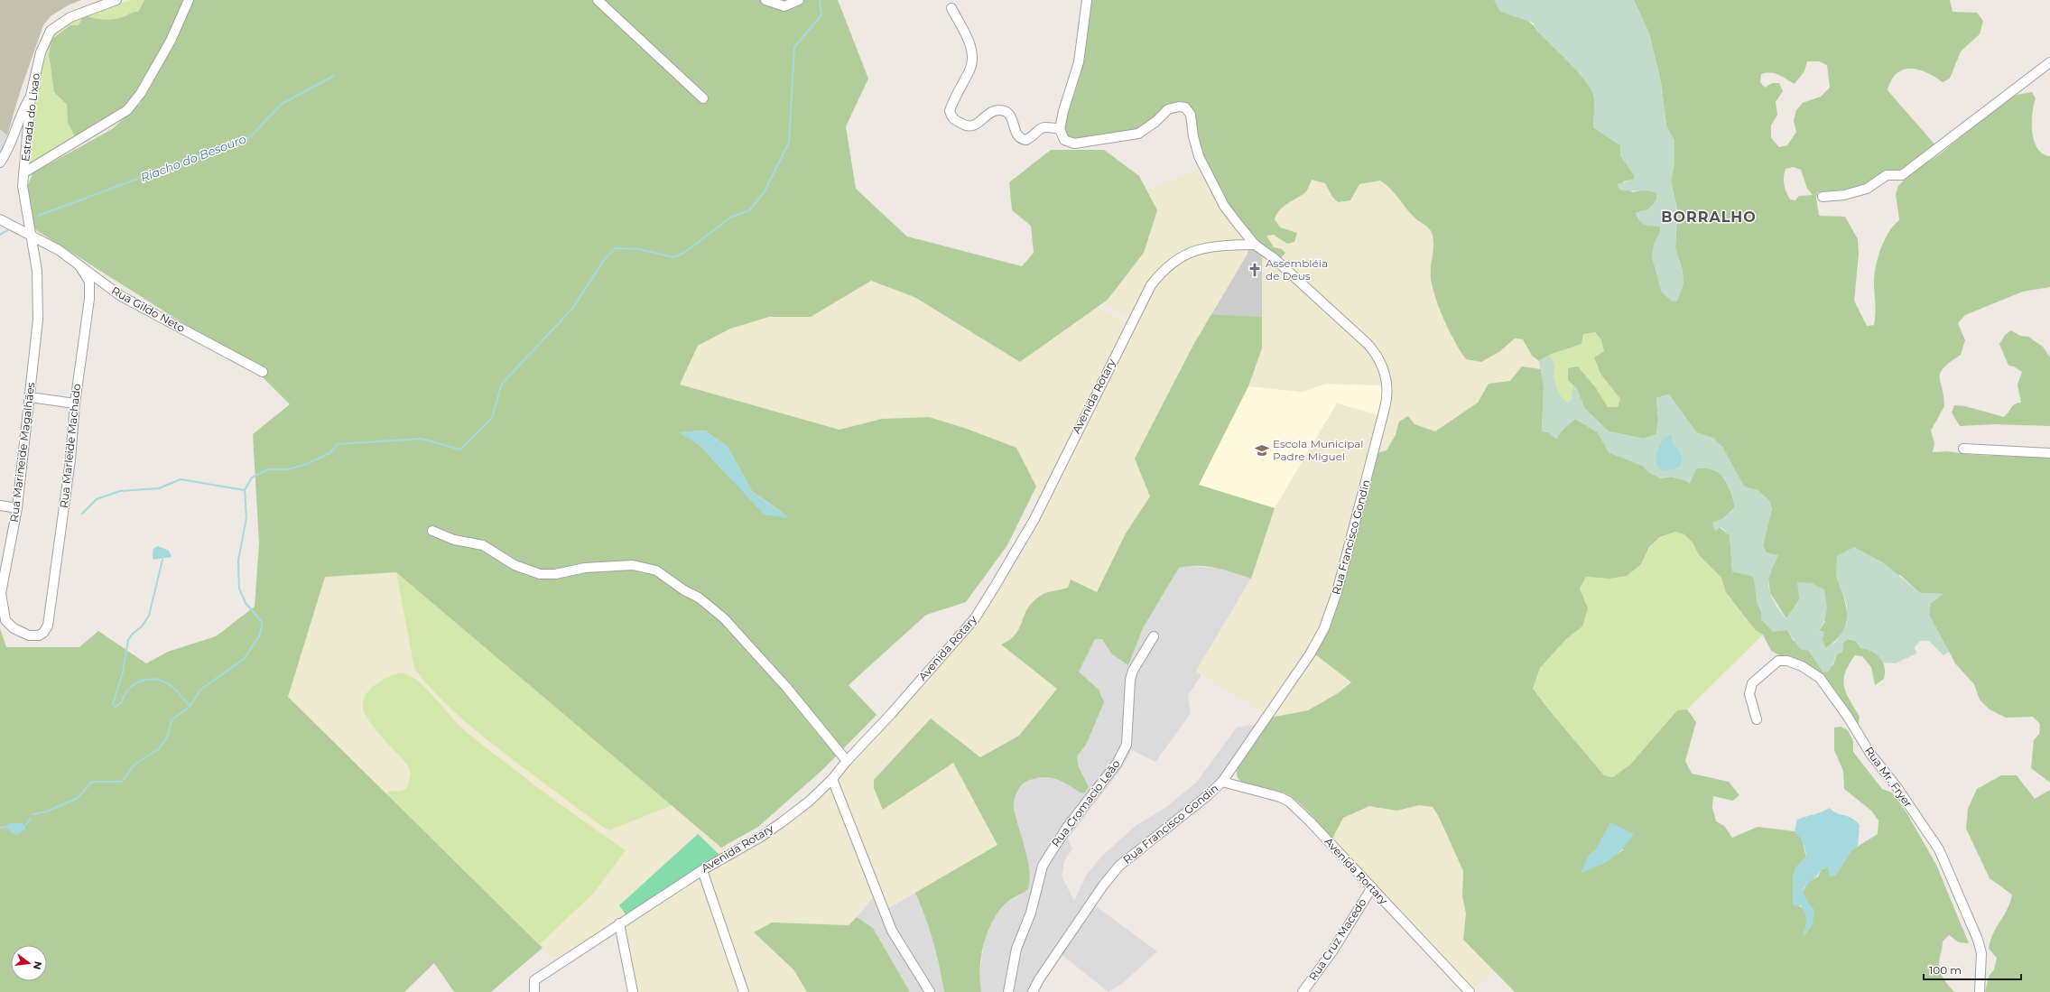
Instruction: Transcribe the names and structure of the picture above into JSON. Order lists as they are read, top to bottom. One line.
{"streets":{"street":["Estrada do Lixao","Rua Gildo Neto","Avenida Rotary","Rua Marleide Machado","Rua Marineide Magalhães","Rua Francisco Gondin","Rua Mr. Fryer","Rua Cromacio Leão","Avenida Rortary","Rua Cruz Macedo"]},"crossings":[["Estrada do Lixao","Rua Gildo Neto"],["Estrada do Lixao","Rua Marineide Magalhães"],["Rua Gildo Neto","Rua Marleide Machado"],["Rua Gildo Neto","Rua Marineide Magalhães"],["Avenida Rotary","Rua Francisco Gondin"],["Rua Marleide Machado","Rua Marineide Magalhães"],["Rua Francisco Gondin","Avenida Rortary"],["Avenida Rortary","Rua Cruz Macedo"]],"districts":["BORRALHO"],"water":["Riacho do Besouro"],"places":{"church":["Assembléia de Deus"],"school or university":["Escola Municipal Padre Miguel"]},"scale_bar":"100 m","north":"right"}
